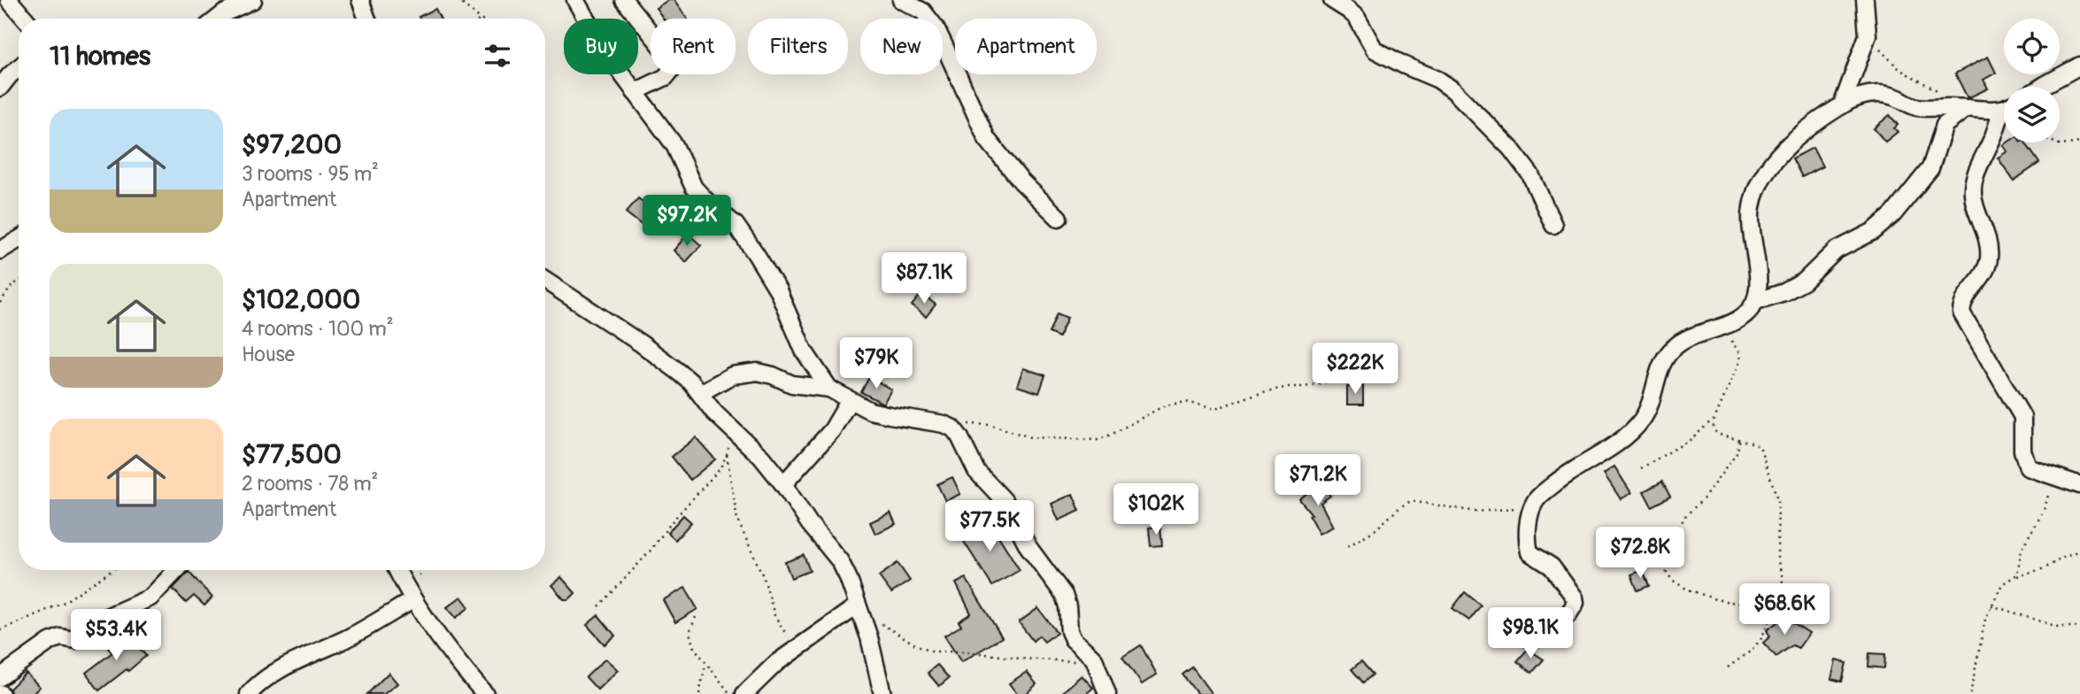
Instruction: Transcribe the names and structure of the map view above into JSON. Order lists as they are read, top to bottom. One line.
{"page":{"chip":["Buy","Rent","Filters","New","Apartment"],"heading":"11 homes","list":[{"name":"$97,200","note":"3 rooms · 95 m² · Apartment"},{"name":"$102,000","note":"4 rooms · 100 m² · House"},{"name":"$77,500","note":"2 rooms · 78 m² · Apartment"}],"price":["$97.2K","$87.1K","$79K","$222K","$71.2K","$102K","$77.5K","$72.8K","$68.6K","$98.1K","$53.4K"]}}
